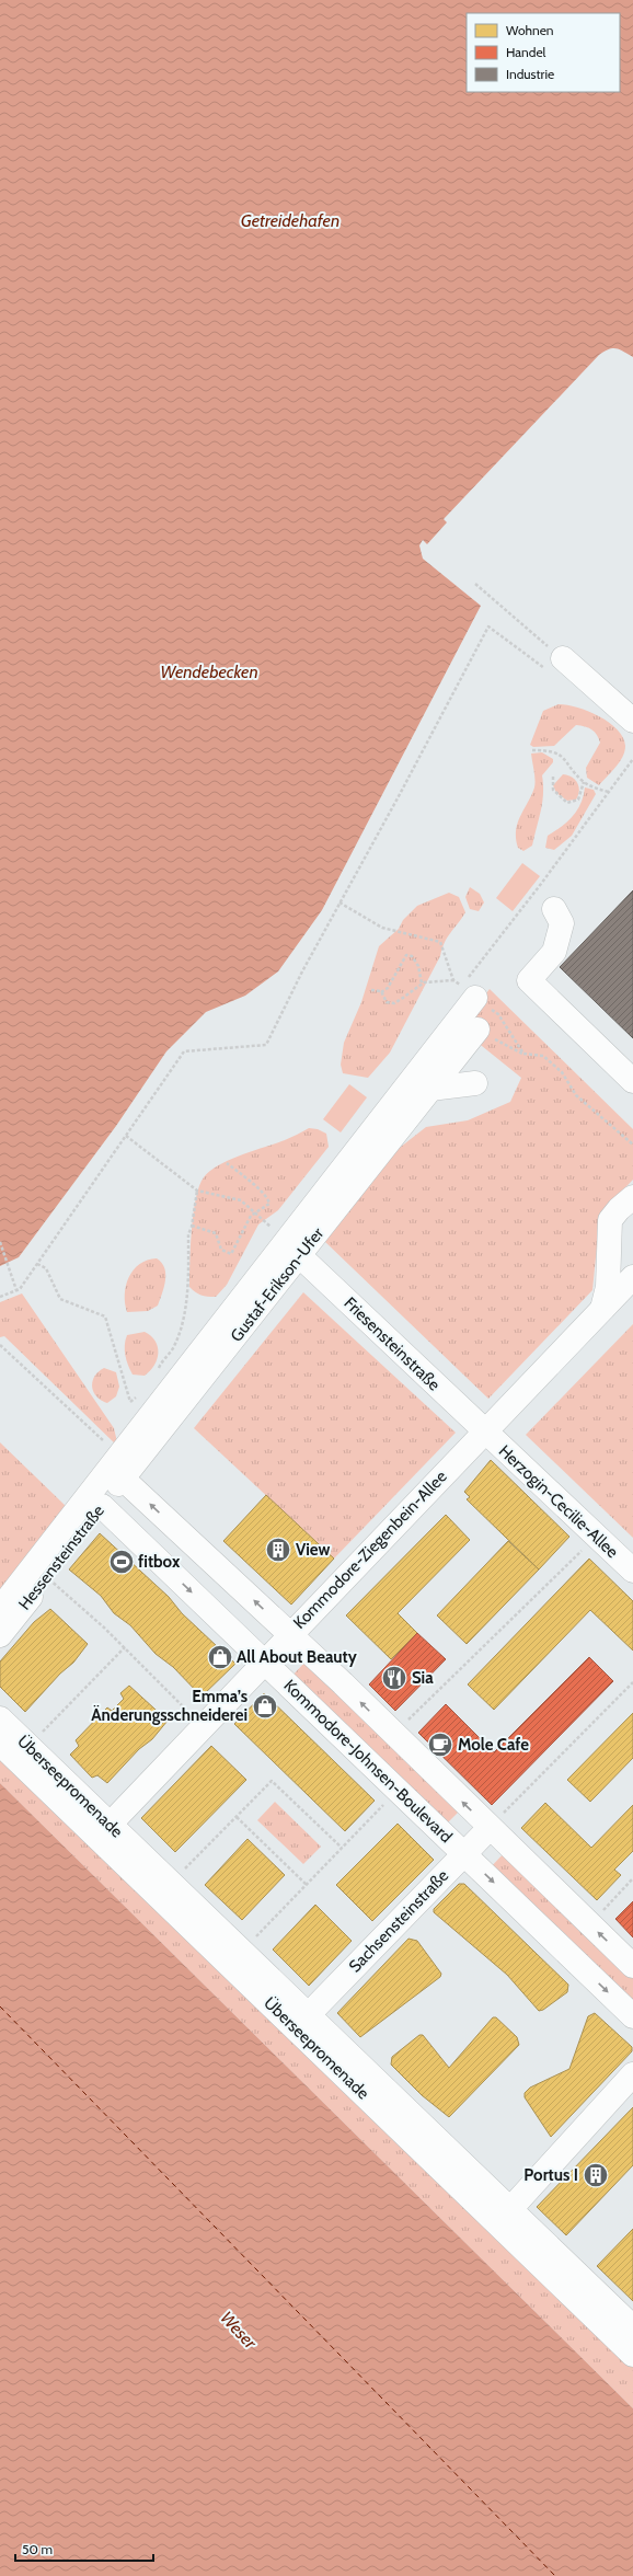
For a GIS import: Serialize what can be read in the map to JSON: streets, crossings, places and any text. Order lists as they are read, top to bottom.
{
  "streets": {
    "street": [
      "Gustaf-Erikson-Ufer",
      "Friesensteinstraße",
      "Herzogin-Cecilie-Allee",
      "Kommodore-Ziegenbein-Allee",
      "Hessensteinstraße",
      "Kommodore-Johnsen-Boulevard",
      "Überseepromenade",
      "Sachsensteinstraße"
    ]
  },
  "crossings": [
    ["Gustaf-Erikson-Ufer", "Friesensteinstraße"],
    ["Gustaf-Erikson-Ufer", "Hessensteinstraße"],
    ["Friesensteinstraße", "Herzogin-Cecilie-Allee"],
    ["Friesensteinstraße", "Kommodore-Ziegenbein-Allee"],
    ["Herzogin-Cecilie-Allee", "Kommodore-Ziegenbein-Allee"],
    ["Kommodore-Ziegenbein-Allee", "Kommodore-Johnsen-Boulevard"],
    ["Kommodore-Ziegenbein-Allee", "Überseepromenade"],
    ["Hessensteinstraße", "Kommodore-Johnsen-Boulevard"],
    ["Kommodore-Johnsen-Boulevard", "Sachsensteinstraße"],
    ["Überseepromenade", "Sachsensteinstraße"]
  ],
  "water": ["Getreidehafen", "Wendebecken", "Weser"],
  "places": {
    "building": ["View", "Portus I"],
    "sports": ["fitbox"],
    "shop": ["All About Beauty", "Emma’s Änderungsschneiderei"],
    "restaurant": ["Sia"],
    "cafe": ["Mole Cafe"]
  },
  "legend": ["Wohnen", "Handel", "Industrie"],
  "scale_bar": "50 m"
}
